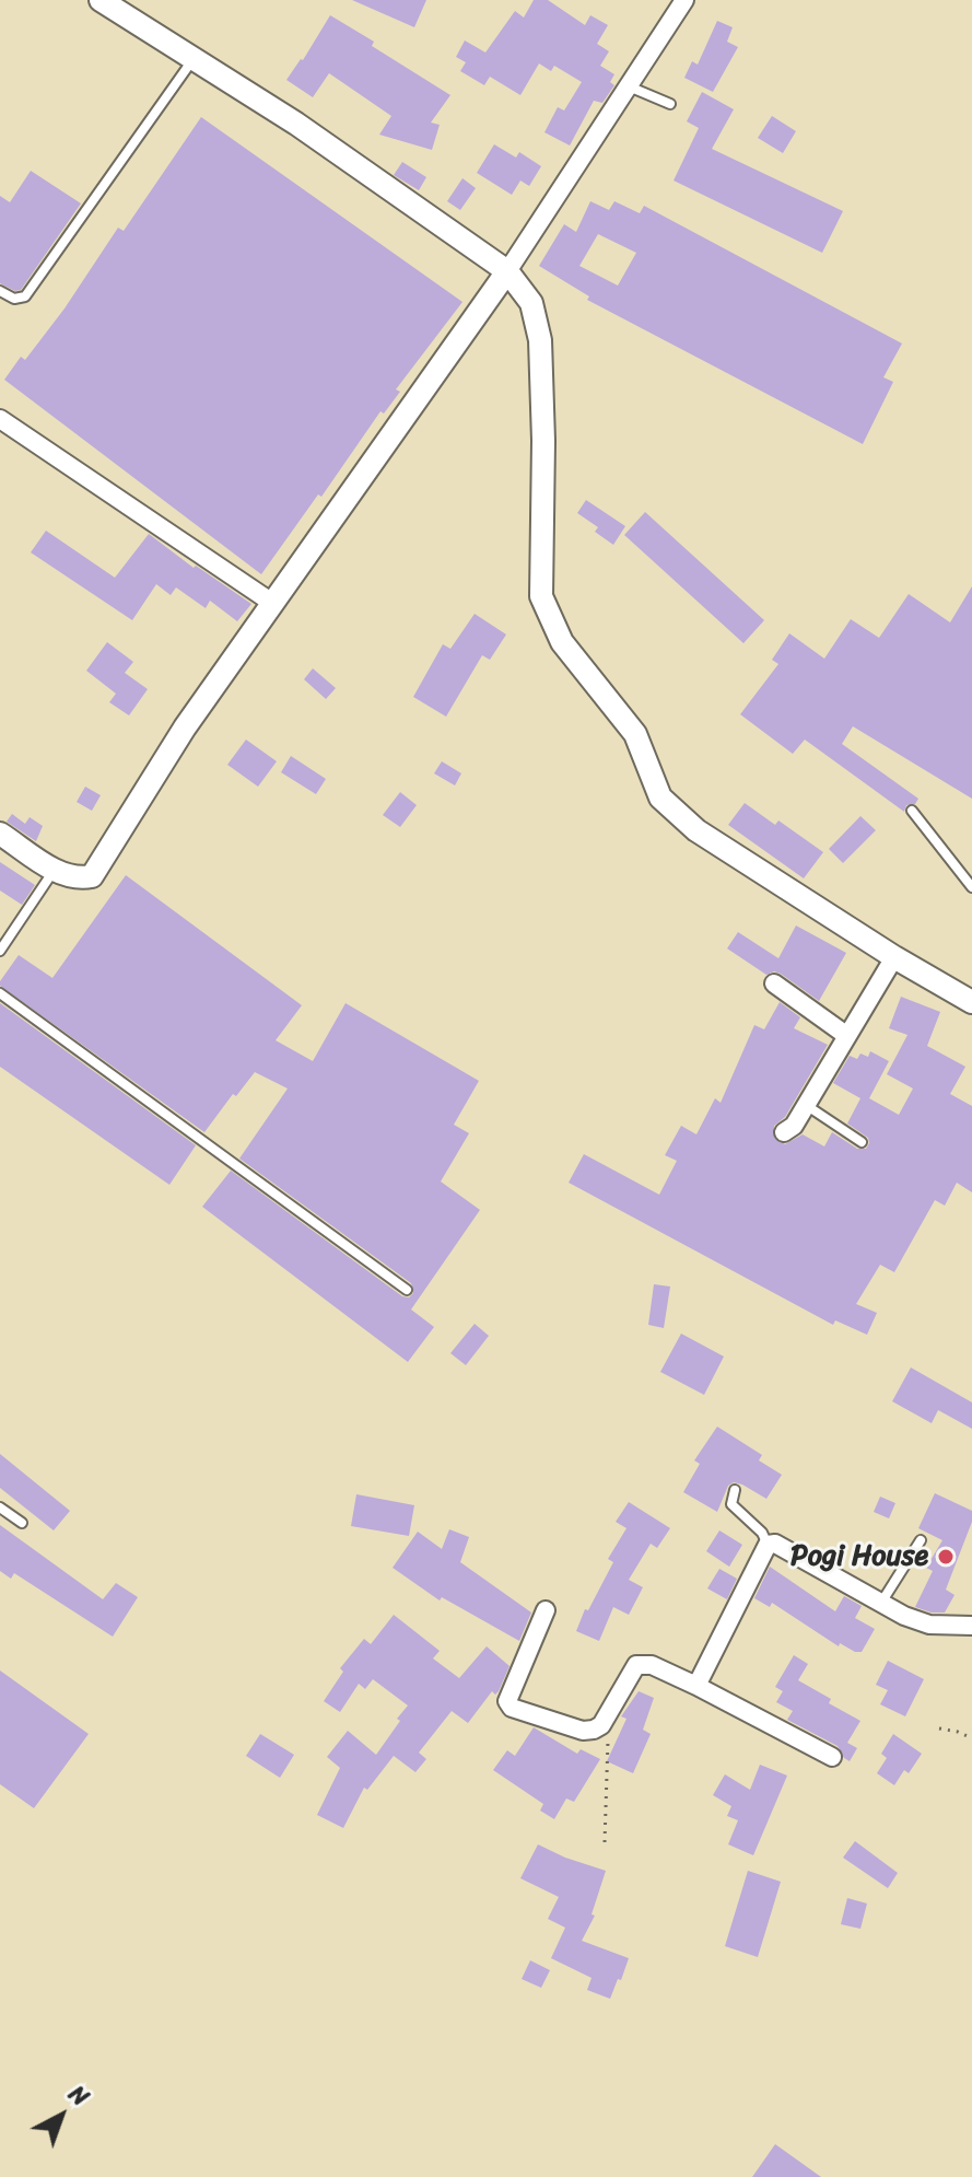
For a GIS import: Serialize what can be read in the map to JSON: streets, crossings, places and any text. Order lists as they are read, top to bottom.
{
  "places": ["Pogi House"],
  "north": "top right"
}
